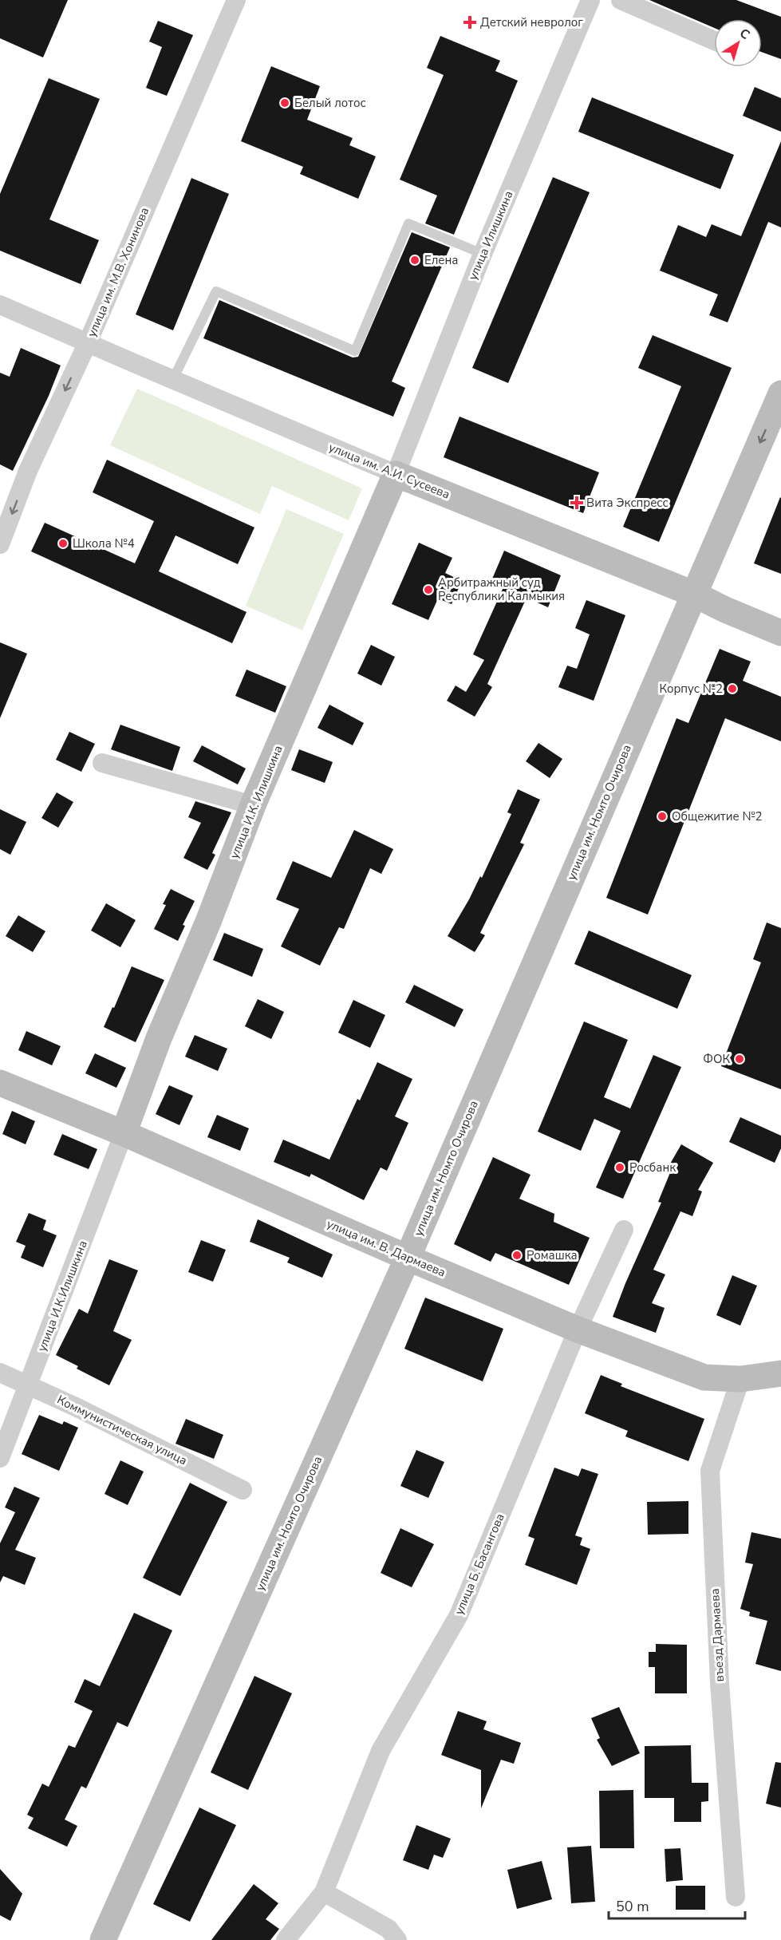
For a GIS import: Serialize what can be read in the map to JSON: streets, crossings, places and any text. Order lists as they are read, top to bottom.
{
  "streets": {
    "street": [
      "улица Илишкина",
      "улица им. М.В. Хонинова",
      "улица им. А.И. Сусеева",
      "улица И.К. Илишкина",
      "улица им. Номто Очирова",
      "улица им. В. Дармаева",
      "улица И.К.Илишкина",
      "Коммунистическая улица",
      "улица Б. Басангова",
      "въезд Дармаева"
    ]
  },
  "crossings": [
    ["улица Илишкина", "улица им. А.И. Сусеева"],
    ["улица Илишкина", "улица И.К. Илишкина"],
    ["улица им. М.В. Хонинова", "улица им. А.И. Сусеева"],
    ["улица им. А.И. Сусеева", "улица И.К. Илишкина"],
    ["улица им. А.И. Сусеева", "улица им. Номто Очирова"],
    ["улица И.К. Илишкина", "улица им. В. Дармаева"],
    ["улица И.К. Илишкина", "улица И.К.Илишкина"],
    ["улица им. Номто Очирова", "улица им. В. Дармаева"],
    ["улица им. В. Дармаева", "улица И.К.Илишкина"],
    ["улица им. В. Дармаева", "улица Б. Басангова"],
    ["улица им. В. Дармаева", "въезд Дармаева"],
    ["улица И.К.Илишкина", "Коммунистическая улица"]
  ],
  "one_way": ["улица им. М.В. Хонинова"],
  "places": {
    "health": ["Детский невролог", "Вита Экспресс"],
    "other": [
      "Белый лотос",
      "Елена",
      "Школа №4",
      "Арбитражный суд Республики Калмыкия",
      "Корпус №2",
      "Общежитие №2",
      "ФОК",
      "Росбанк",
      "Ромашка"
    ]
  },
  "scale_bar": "50 m",
  "north": "top right"
}
